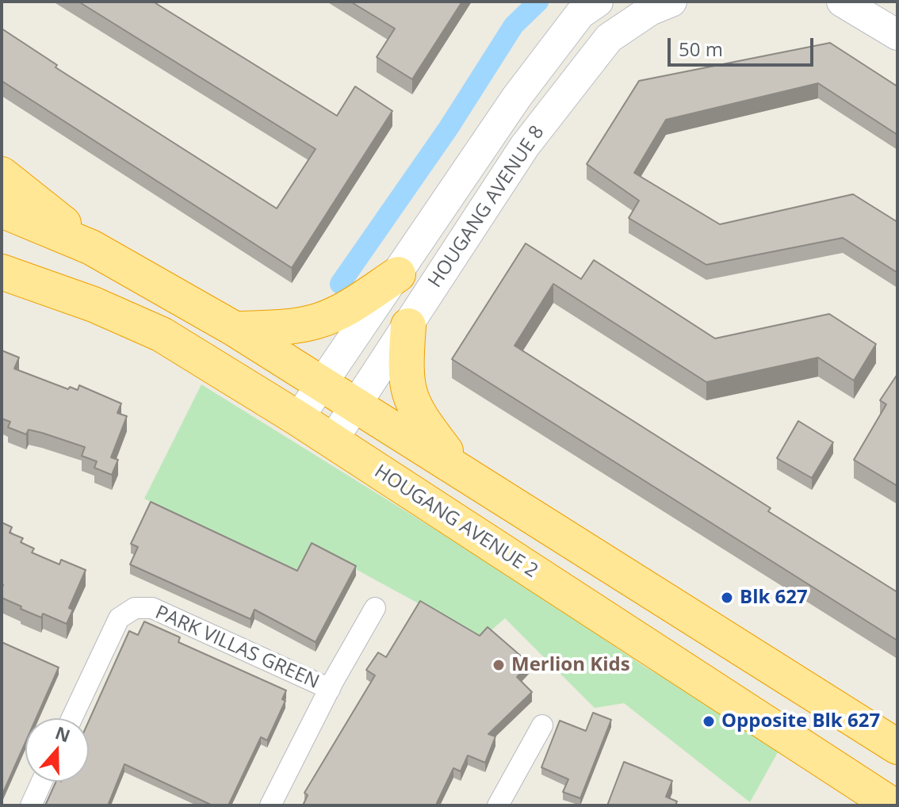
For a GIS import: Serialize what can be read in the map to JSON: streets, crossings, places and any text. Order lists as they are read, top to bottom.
{
  "streets": {
    "highway": ["HOUGANG AVENUE 2"],
    "main road": ["HOUGANG AVENUE 8"],
    "street": ["PARK VILLAS GREEN"]
  },
  "crossings": [
    ["HOUGANG AVENUE 8", "HOUGANG AVENUE 2"]
  ],
  "places": ["Blk 627", "Merlion Kids", "Opposite Blk 627"],
  "scale_bar": "50 m",
  "north": "top"
}
